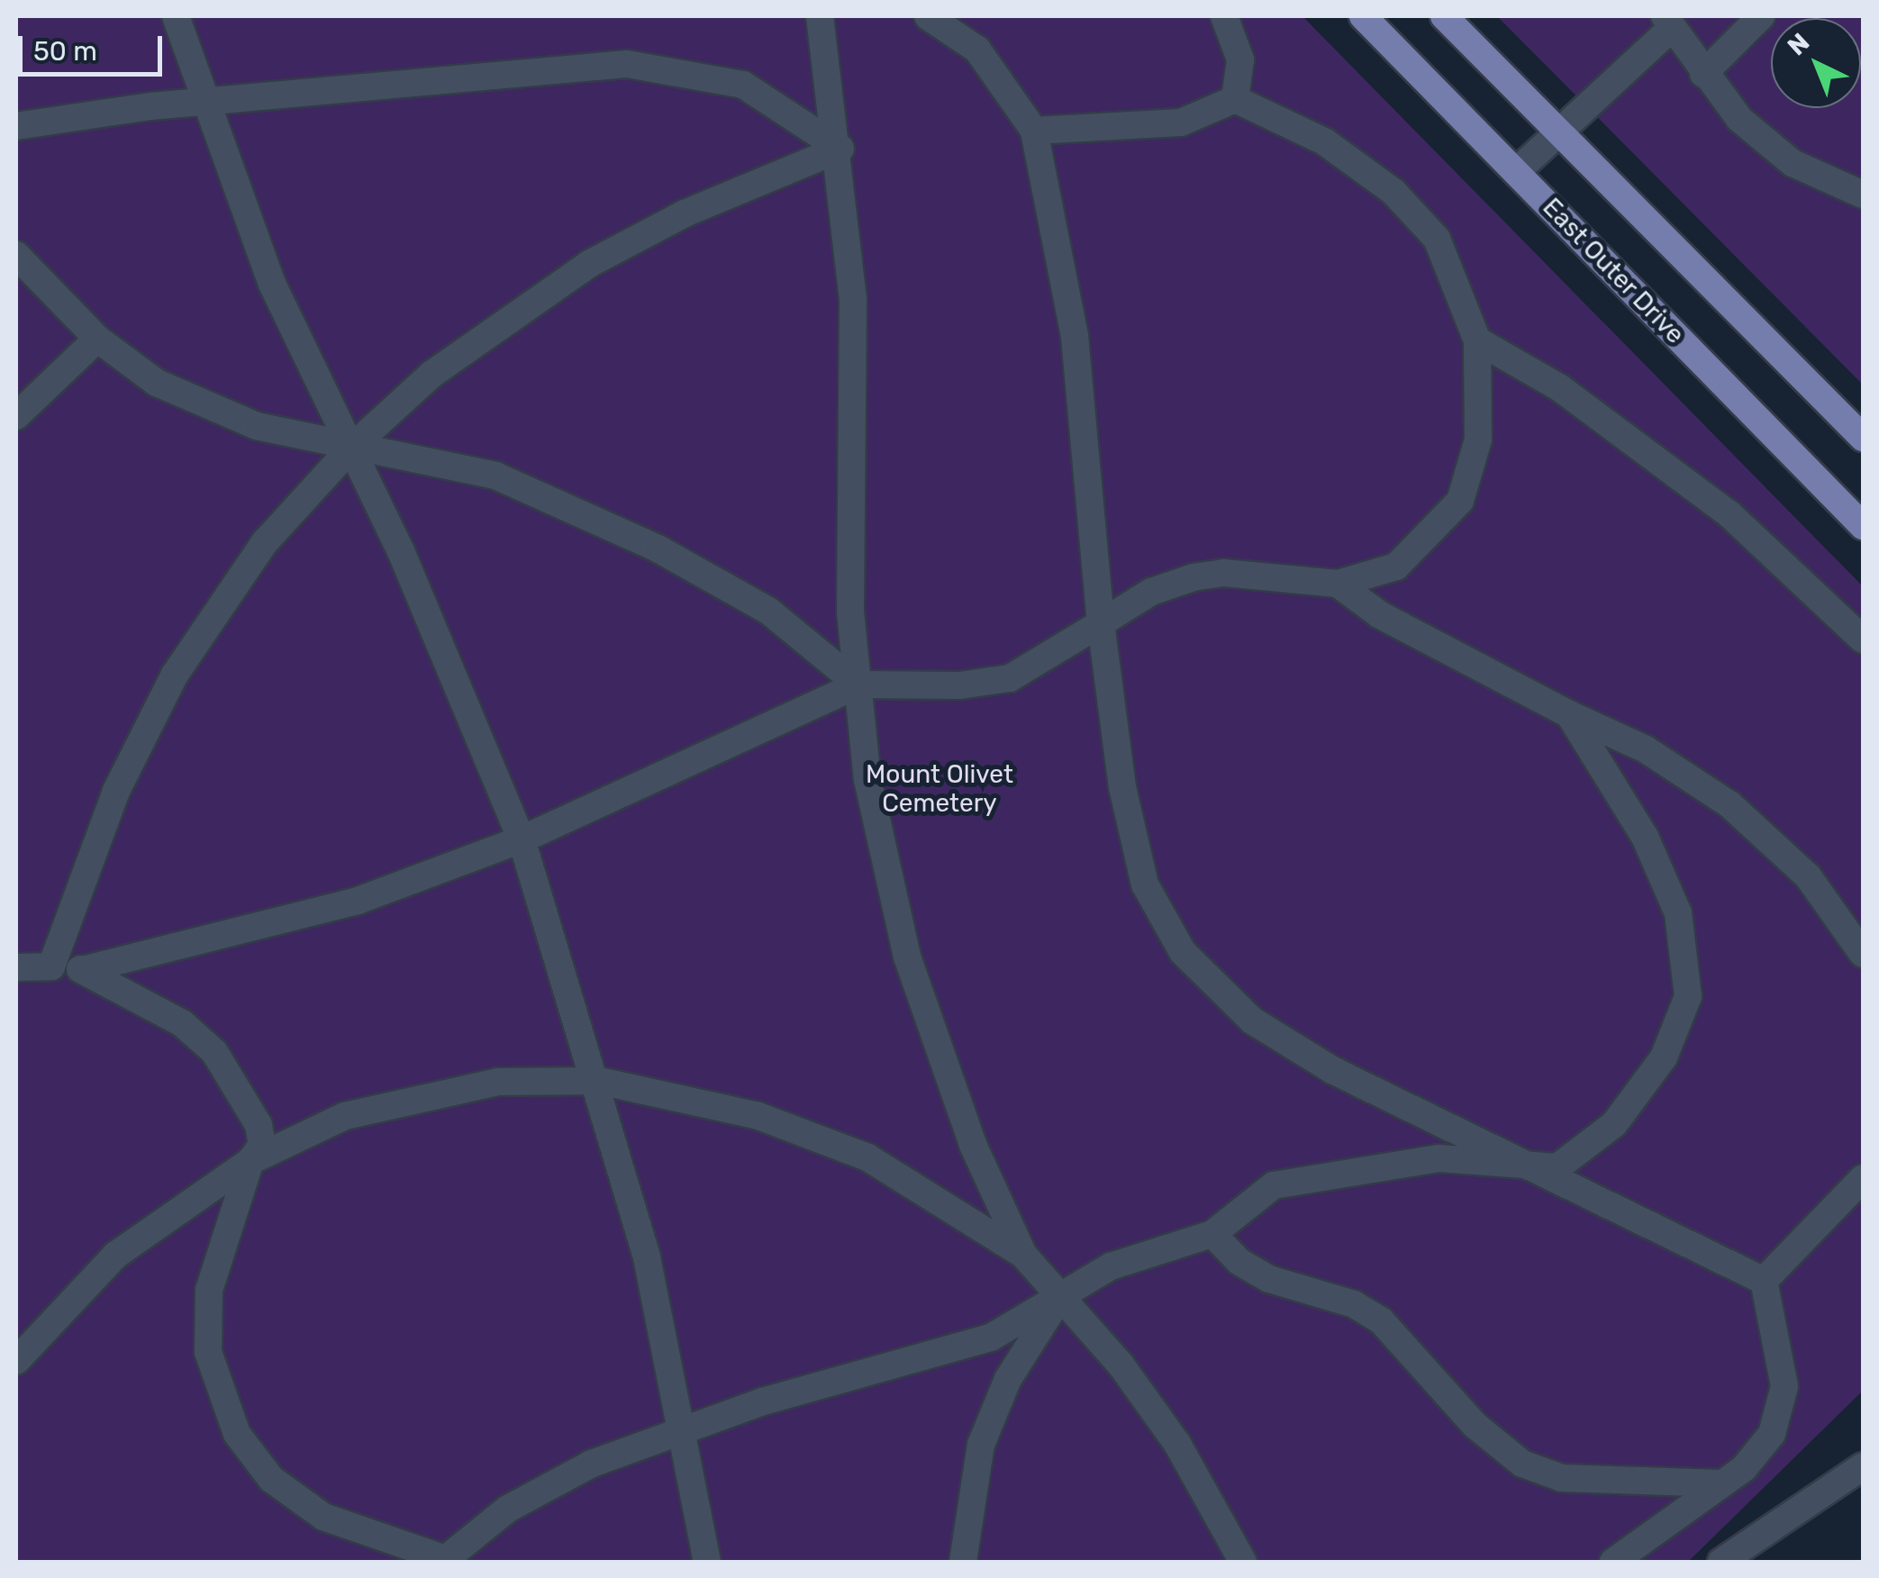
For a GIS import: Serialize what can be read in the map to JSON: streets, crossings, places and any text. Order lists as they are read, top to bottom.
{
  "streets": {
    "main road": ["East Outer Drive"]
  },
  "parks": ["Mount Olivet Cemetery"],
  "scale_bar": "50 m",
  "north": "top left"
}
